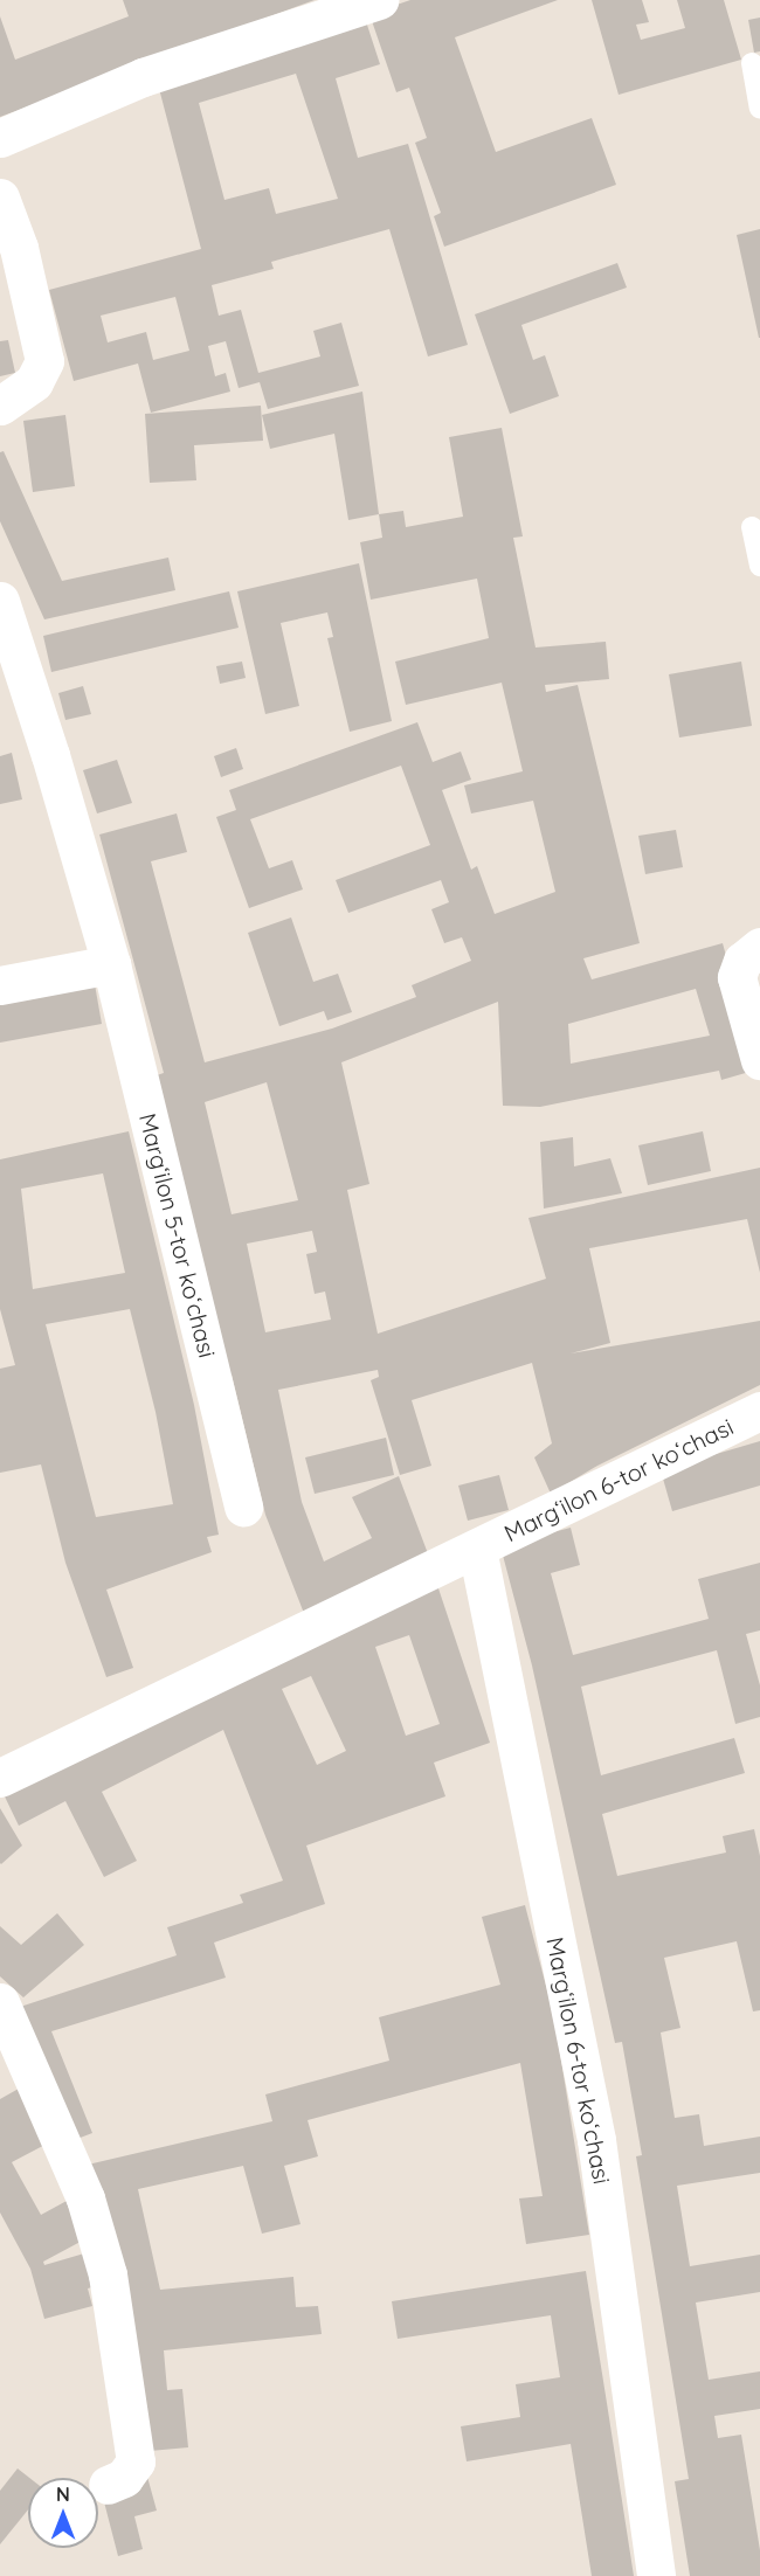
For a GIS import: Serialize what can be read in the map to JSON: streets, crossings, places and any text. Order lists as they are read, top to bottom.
{
  "streets": {
    "street": ["Margʻilon 5-tor koʻchasi", "Margʻilon 6-tor koʻchasi"]
  },
  "north": "top"
}
